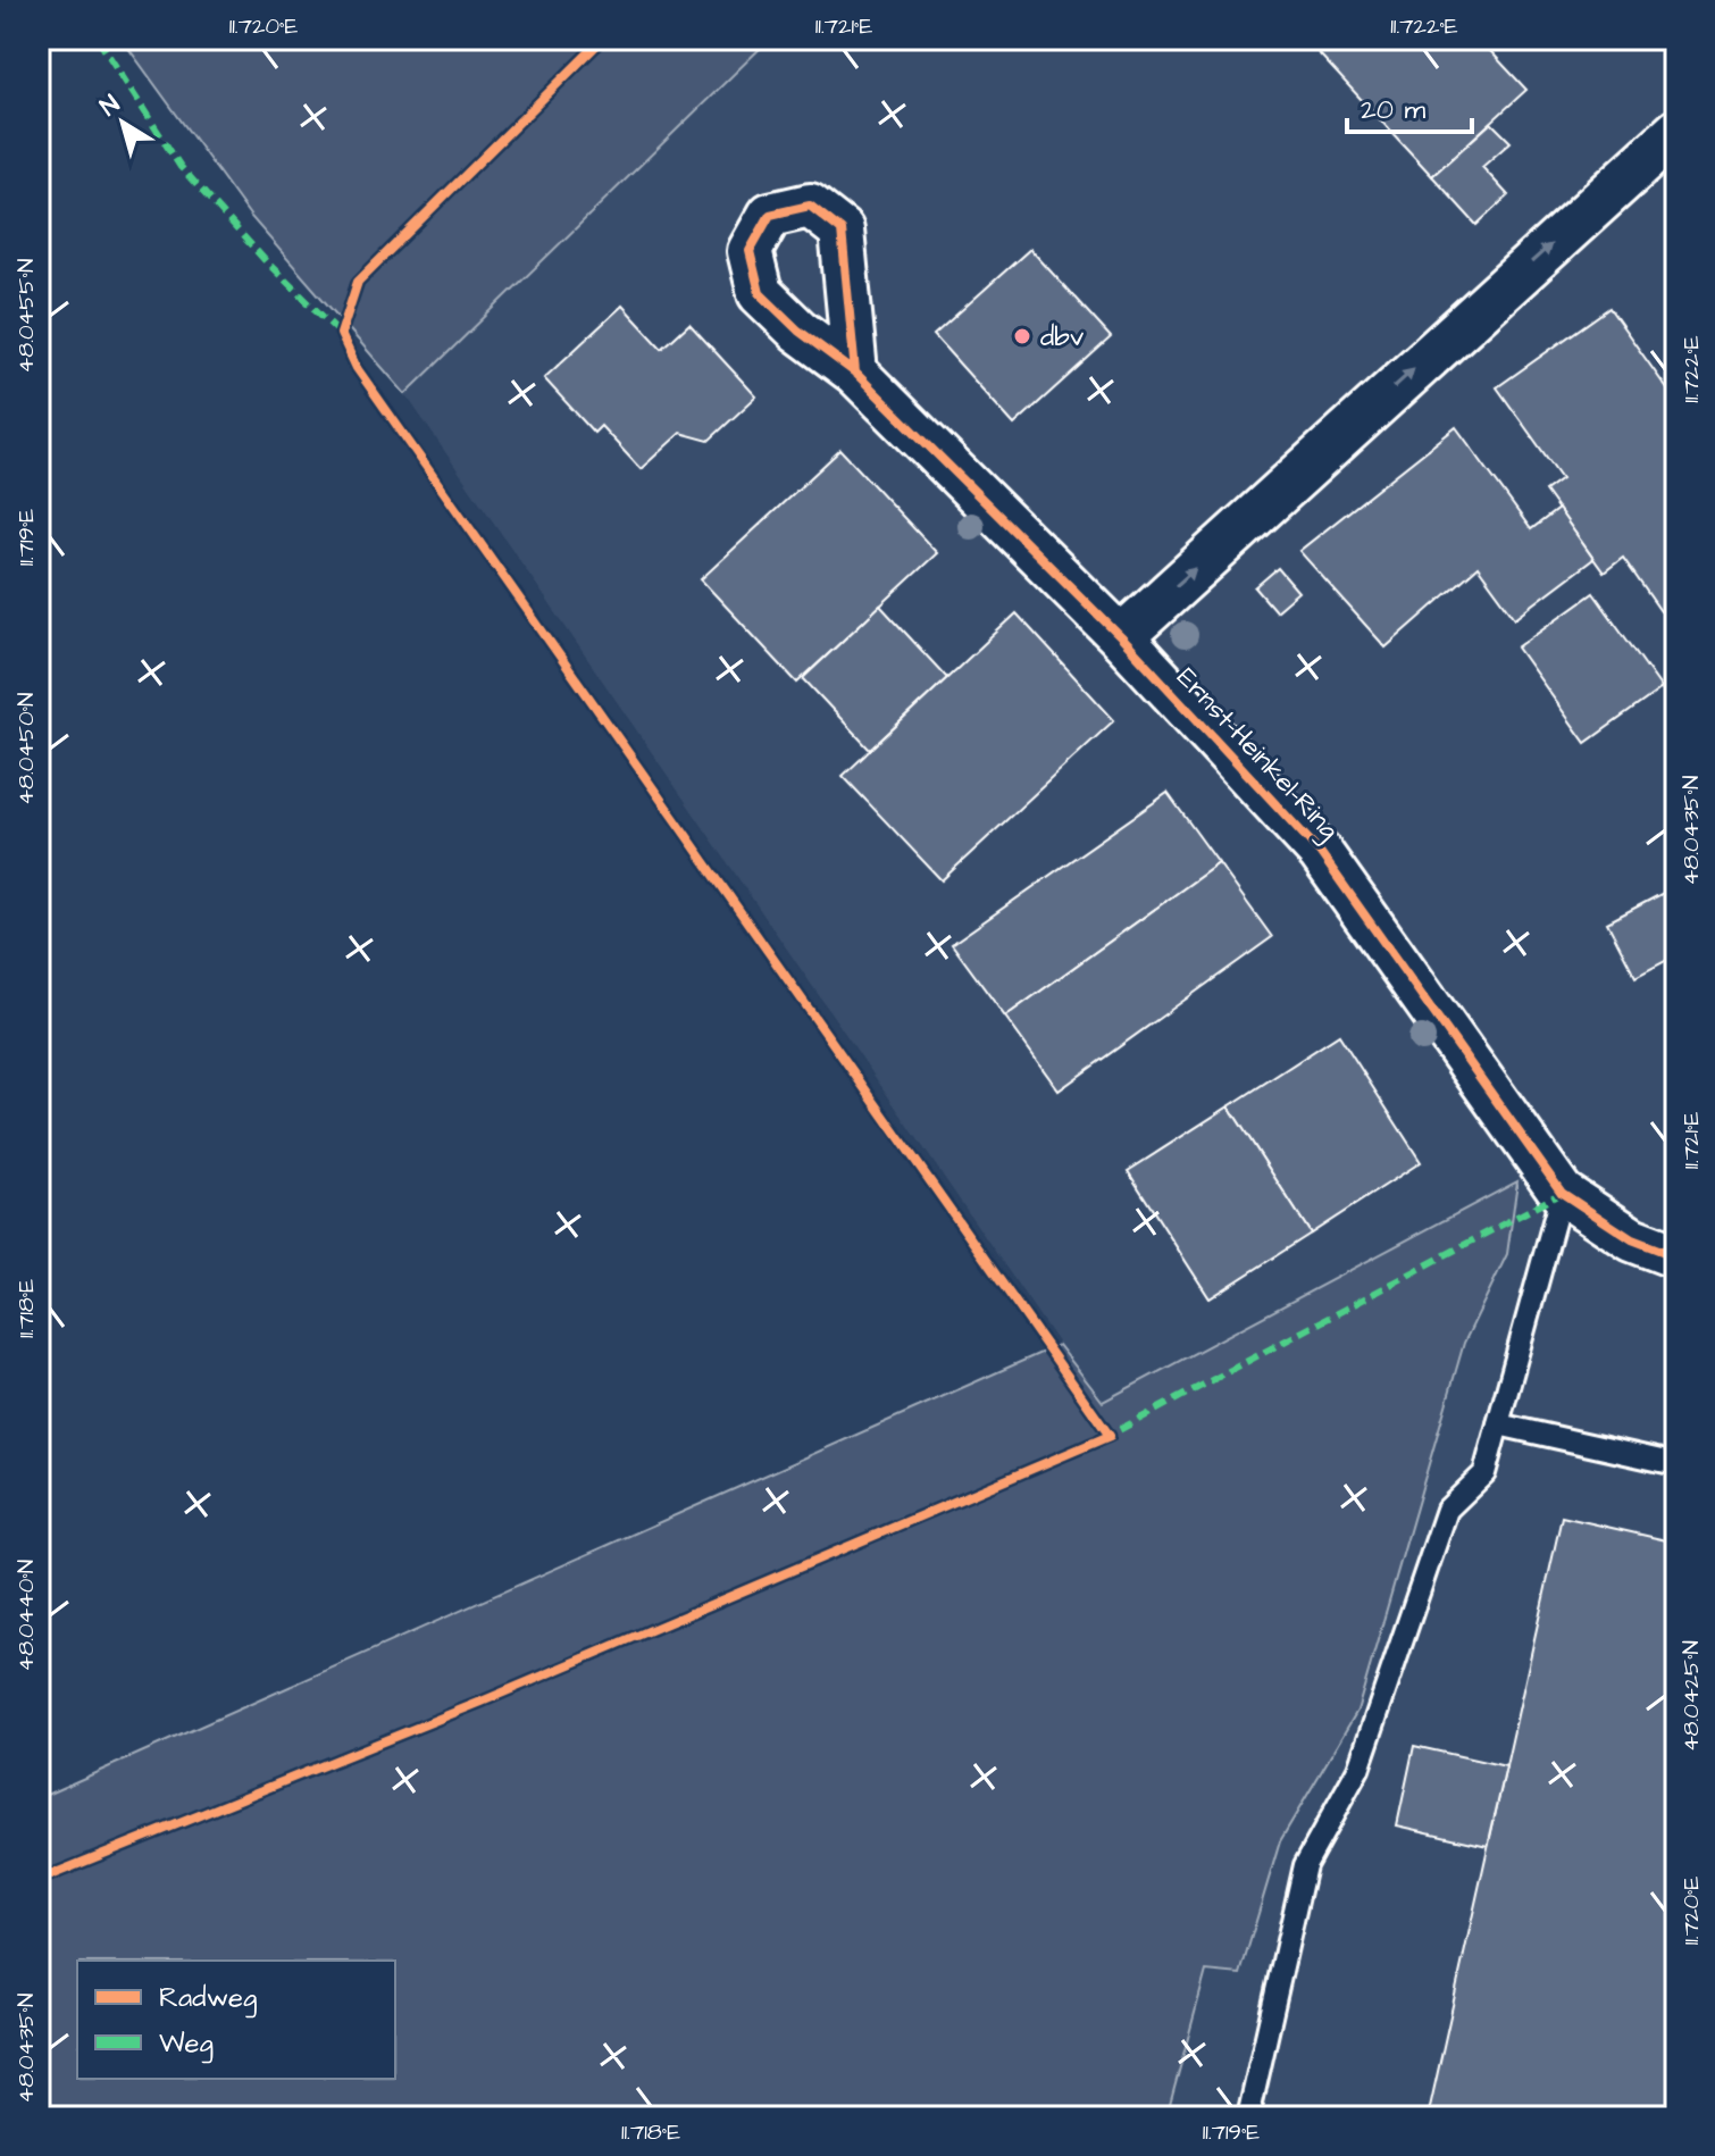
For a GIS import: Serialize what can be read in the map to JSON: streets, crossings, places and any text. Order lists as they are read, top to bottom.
{
  "streets": {
    "street": ["Ernst-Heinkel-Ring"]
  },
  "places": ["dbv"],
  "legend": ["Radweg", "Weg"],
  "scale_bar": "20 m",
  "north": "top left",
  "coordinates": [
    "11.720°E",
    "11.721°E",
    "11.722°E",
    "48.0455°N",
    "11.719°E",
    "48.0450°N",
    "48.0435°N",
    "11.718°E",
    "48.0440°N",
    "48.0425°N"
  ]
}
